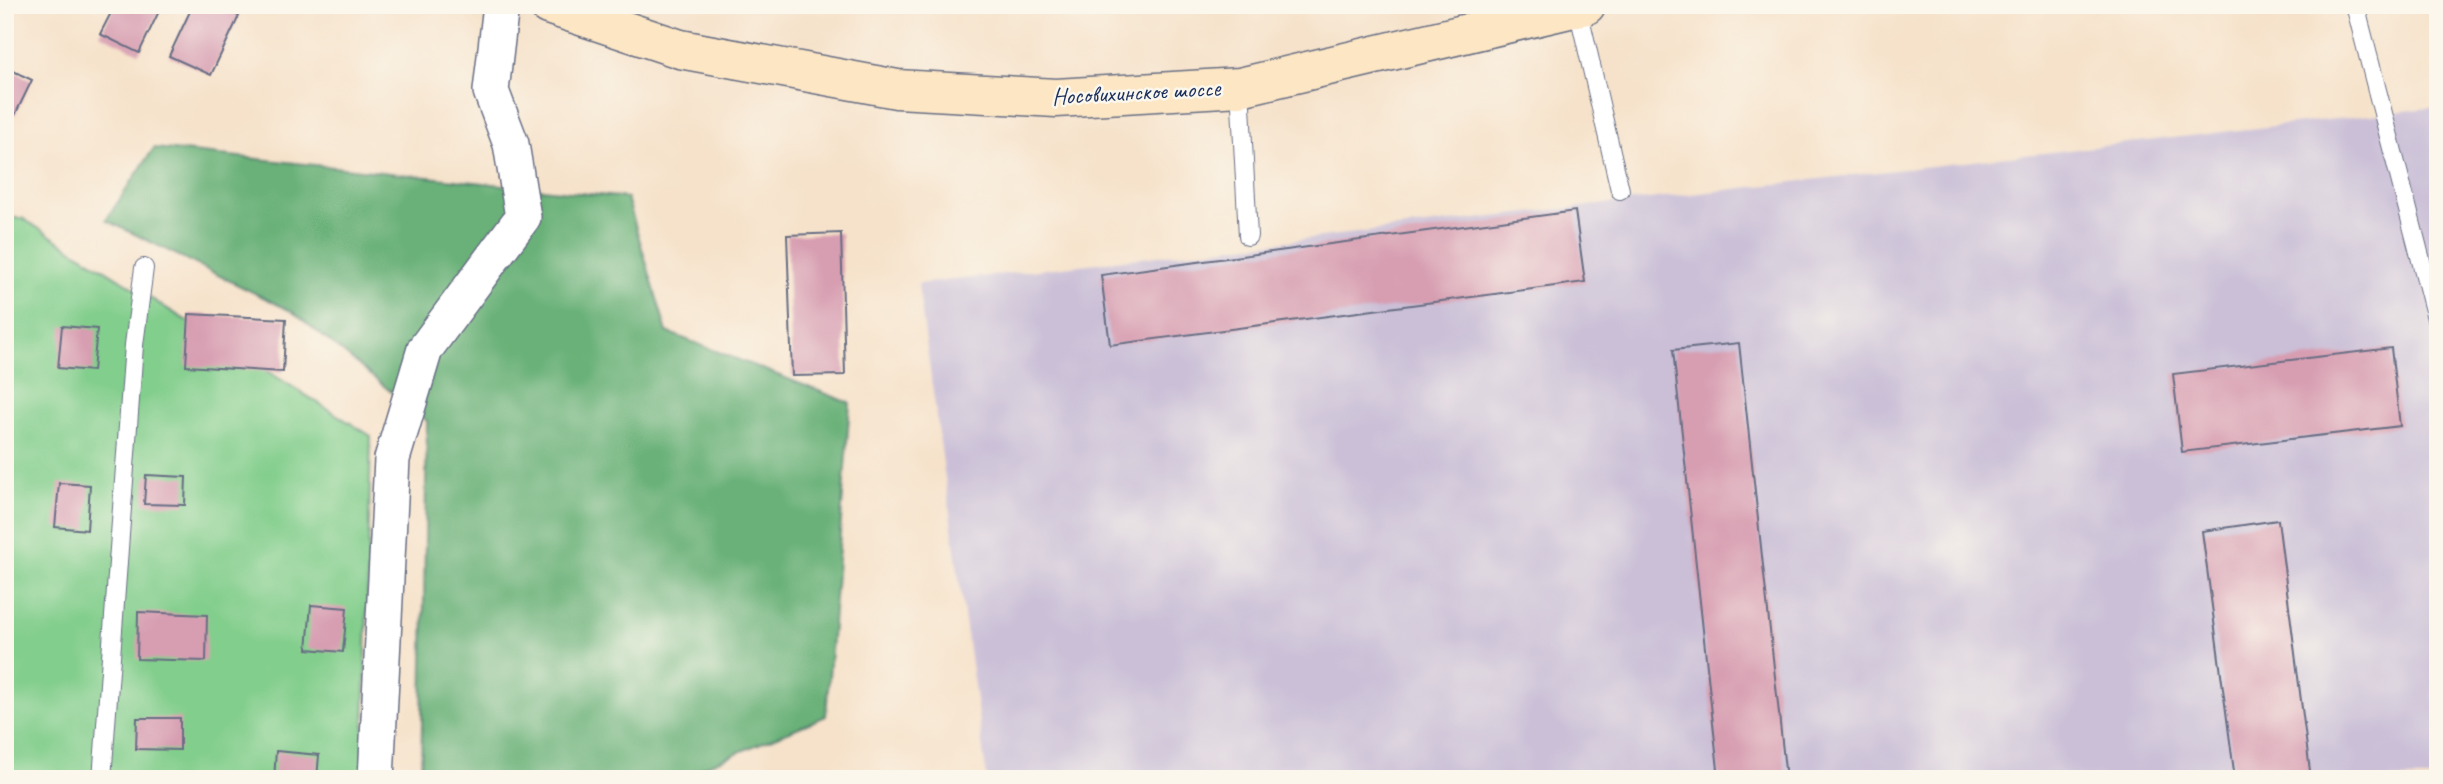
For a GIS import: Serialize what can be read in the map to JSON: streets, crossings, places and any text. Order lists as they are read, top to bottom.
{
  "streets": {
    "main road": ["Носовихинское шоссе"]
  }
}
